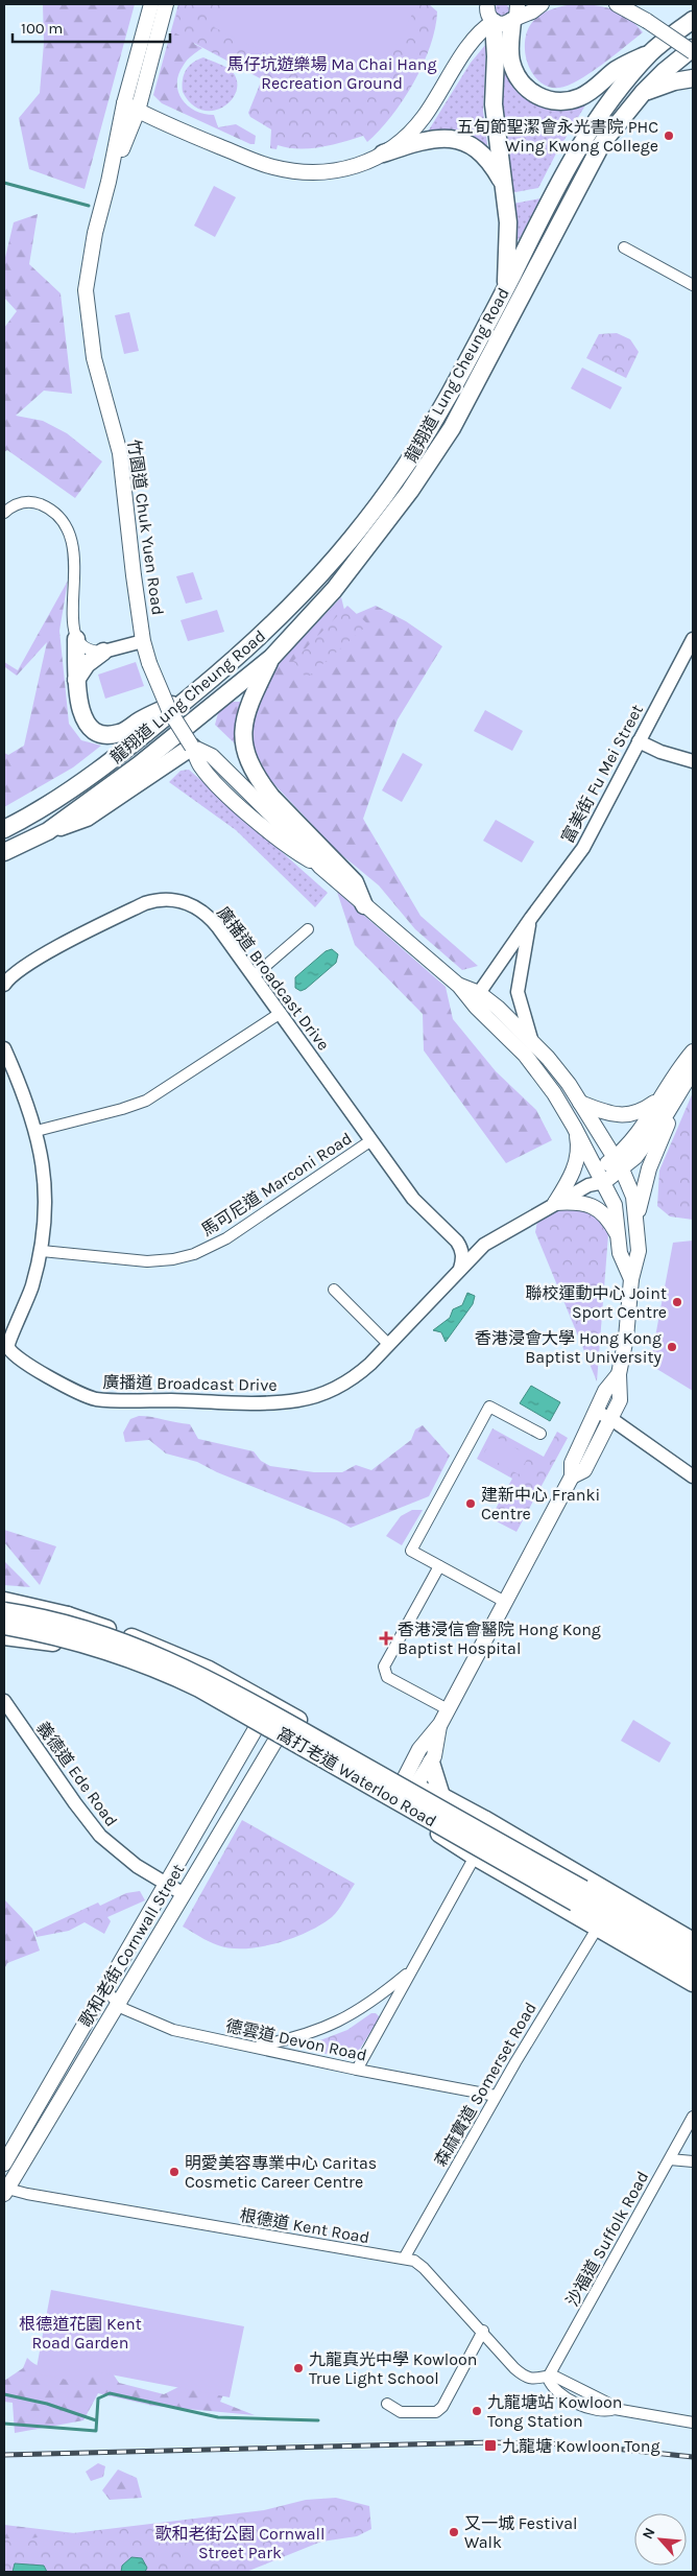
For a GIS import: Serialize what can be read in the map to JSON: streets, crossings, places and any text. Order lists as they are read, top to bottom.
{
  "streets": {
    "main road": [
      "龍翔道 Lung Cheung Road",
      "竹園道 Chuk Yuen Road",
      "窩打老道 Waterloo Road",
      "歌和老街 Cornwall Street"
    ],
    "street": [
      "富美街 Fu Mei Street",
      "廣播道 Broadcast Drive",
      "馬可尼道 Marconi Road",
      "義德道 Ede Road",
      "德雲道 Devon Road",
      "森麻實道 Somerset Road",
      "根德道 Kent Road",
      "沙福道 Suffolk Road"
    ]
  },
  "crossings": [
    ["竹園道 Chuk Yuen Road", "富美街 Fu Mei Street"],
    ["竹園道 Chuk Yuen Road", "廣播道 Broadcast Drive"],
    ["廣播道 Broadcast Drive", "馬可尼道 Marconi Road"],
    ["義德道 Ede Road", "歌和老街 Cornwall Street"],
    ["窩打老道 Waterloo Road", "歌和老街 Cornwall Street"],
    ["窩打老道 Waterloo Road", "森麻實道 Somerset Road"],
    ["歌和老街 Cornwall Street", "德雲道 Devon Road"],
    ["歌和老街 Cornwall Street", "根德道 Kent Road"],
    ["德雲道 Devon Road", "森麻實道 Somerset Road"],
    ["森麻實道 Somerset Road", "根德道 Kent Road"],
    ["根德道 Kent Road", "沙福道 Suffolk Road"]
  ],
  "parks": ["馬仔坑遊樂場 Ma Chai Hang Recreation Ground", "根德道花園 Kent Road Garden", "歌和老街公園 Cornwall Street Park"],
  "places": {
    "other": [
      "五旬節聖潔會永光書院 PHC Wing Kwong College",
      "聯校運動中心 Joint Sport Centre",
      "香港浸會大學 Hong Kong Baptist University",
      "建新中心 Franki Centre",
      "明愛美容專業中心 Caritas Cosmetic Career Centre",
      "九龍真光中學 Kowloon True Light School",
      "九龍塘站 Kowloon Tong Station",
      "又一城 Festival Walk"
    ],
    "health": ["香港浸信會醫院 Hong Kong Baptist Hospital"],
    "transit": ["九龍塘 Kowloon Tong"]
  },
  "scale_bar": "100 m",
  "north": "top left"
}
